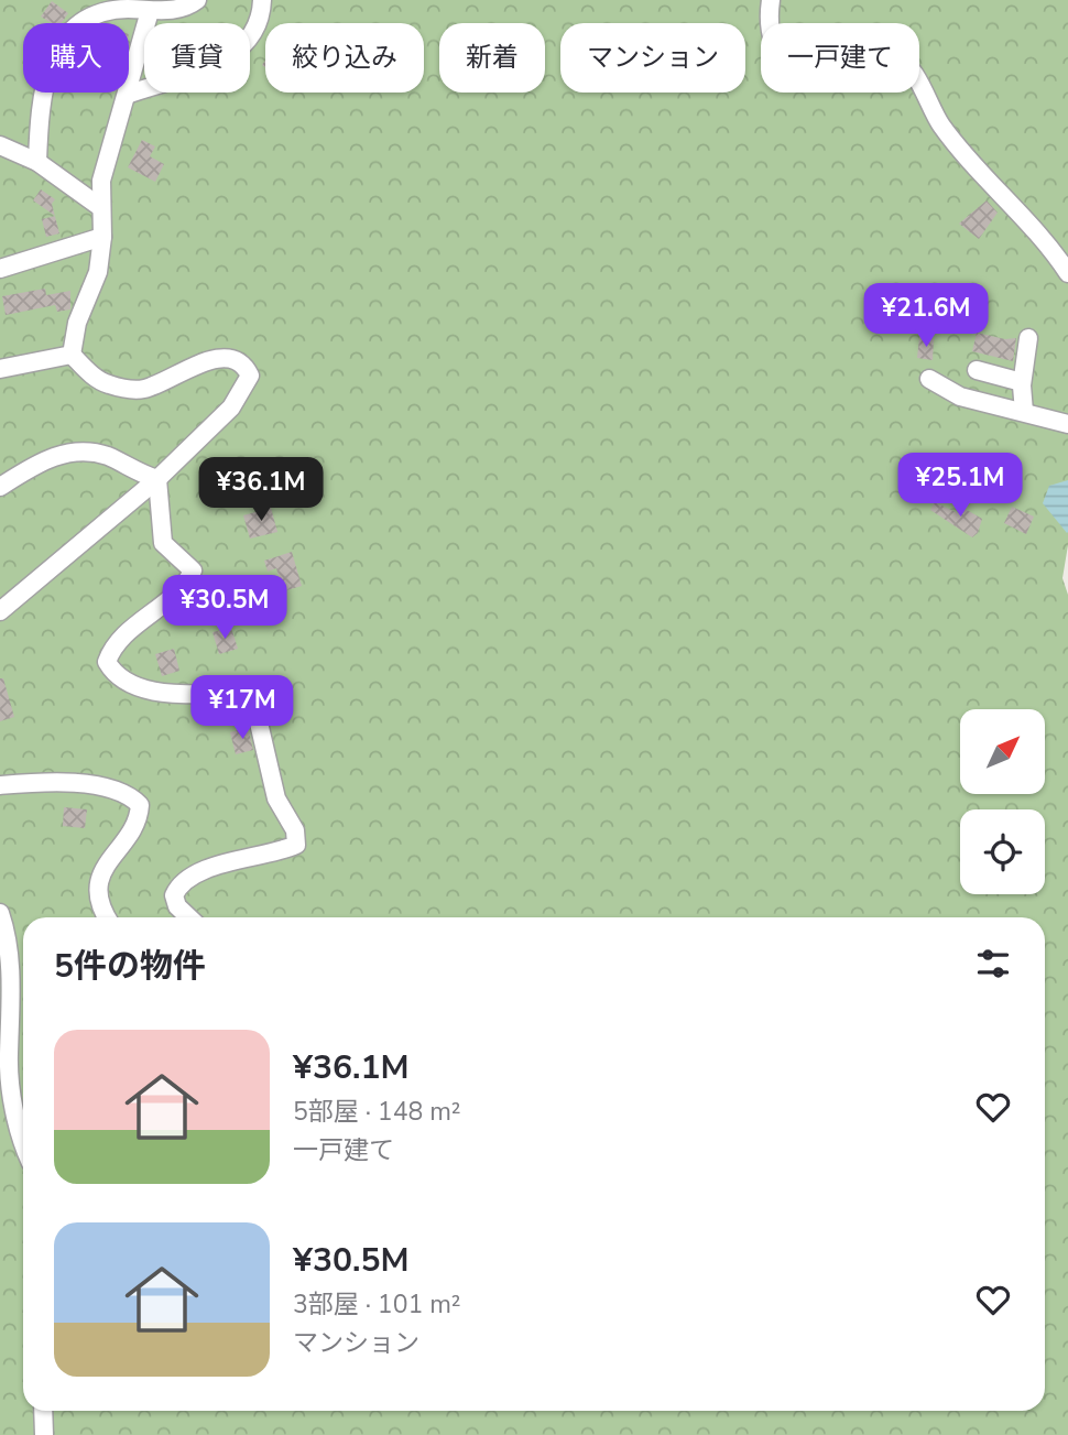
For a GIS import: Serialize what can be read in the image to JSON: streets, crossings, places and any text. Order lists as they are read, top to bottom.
{
  "north": "top right",
  "page": {
    "chip": [
      "購入",
      "賃貸",
      "絞り込み",
      "新着",
      "マンション",
      "一戸建て"
    ],
    "price": [
      "¥21.6M",
      "¥25.1M",
      "¥36.1M",
      "¥30.5M",
      "¥17M"
    ],
    "heading": "5件の物件",
    "list": [
      {
        "name": "¥36.1M",
        "note": "5部屋 · 148 m² · 一戸建て"
      },
      {
        "name": "¥30.5M",
        "note": "3部屋 · 101 m² · マンション"
      }
    ]
  }
}
